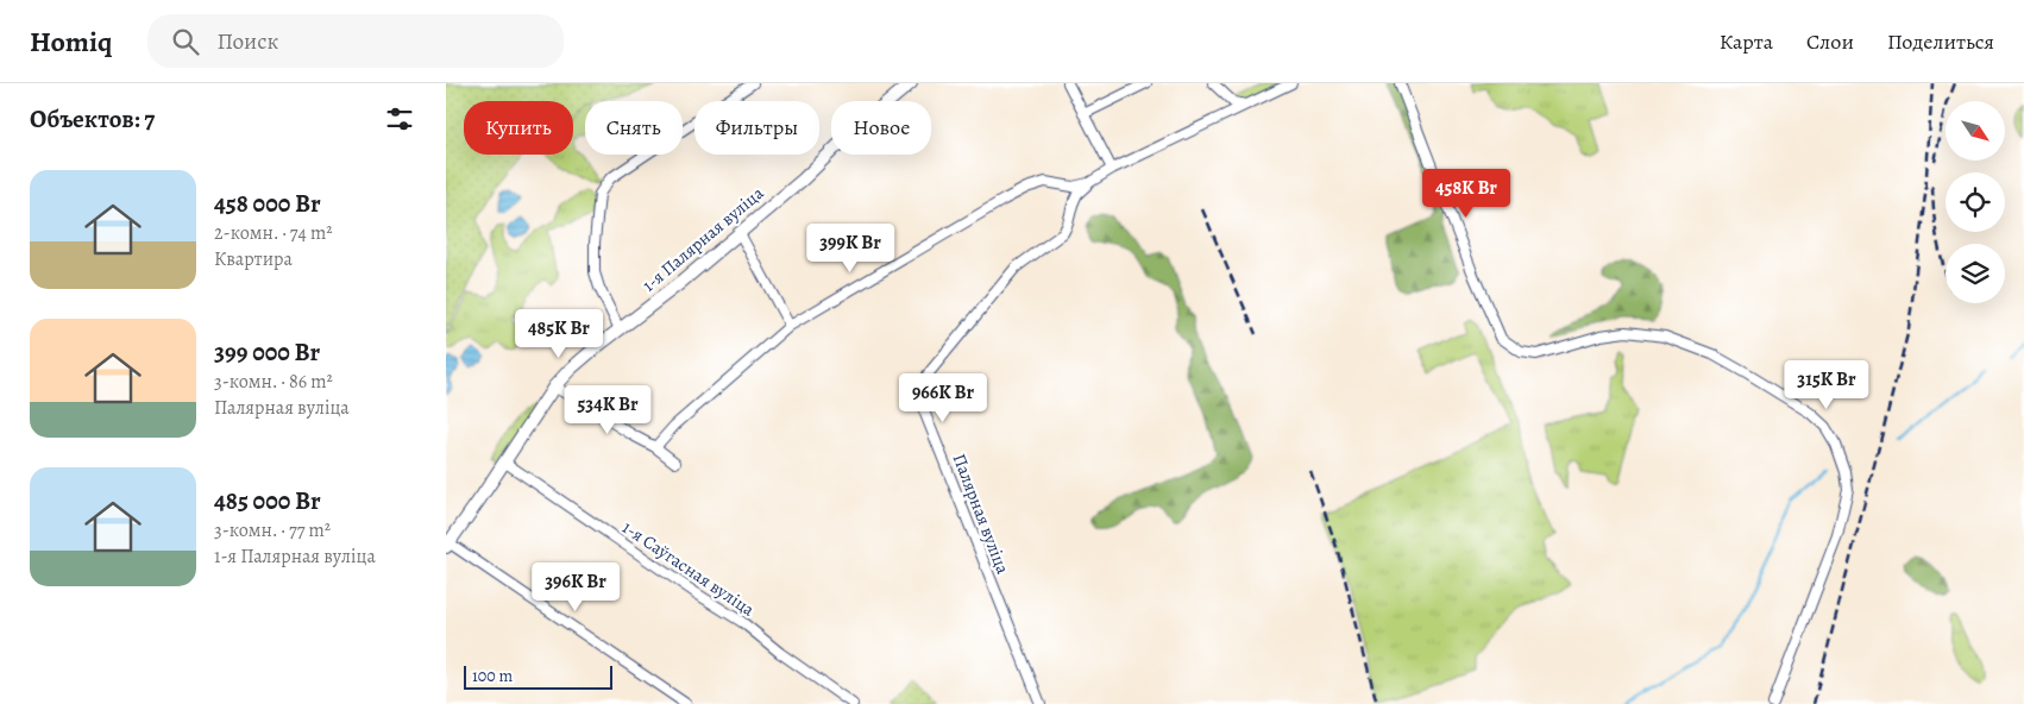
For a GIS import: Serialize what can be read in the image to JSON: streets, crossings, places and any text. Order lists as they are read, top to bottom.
{
  "streets": {
    "street": ["1-я Палярная вуліца", "Палярная вуліца", "1-я Саўгасная вуліца"]
  },
  "crossings": [
    ["1-я Палярная вуліца", "1-я Саўгасная вуліца"]
  ],
  "scale_bar": "100 m",
  "north": "bottom right",
  "page": {
    "header": "Homiq",
    "search": "Поиск",
    "nav": ["Карта", "Слои", "Поделиться"],
    "heading": "Объектов: 7",
    "chip": [
      "Купить",
      "Снять",
      "Фильтры",
      "Новое"
    ],
    "list": [
      {
        "name": "458 000 Br",
        "note": "2-комн. · 74 m² · Квартира"
      },
      {
        "name": "399 000 Br",
        "note": "3-комн. · 86 m² · Палярная вуліца"
      },
      {
        "name": "485 000 Br",
        "note": "3-комн. · 77 m² · 1-я Палярная вуліца"
      }
    ],
    "price": [
      "458K Br",
      "399K Br",
      "485K Br",
      "315K Br",
      "966K Br",
      "534K Br",
      "396K Br"
    ],
    "scale": "100 m"
  }
}
